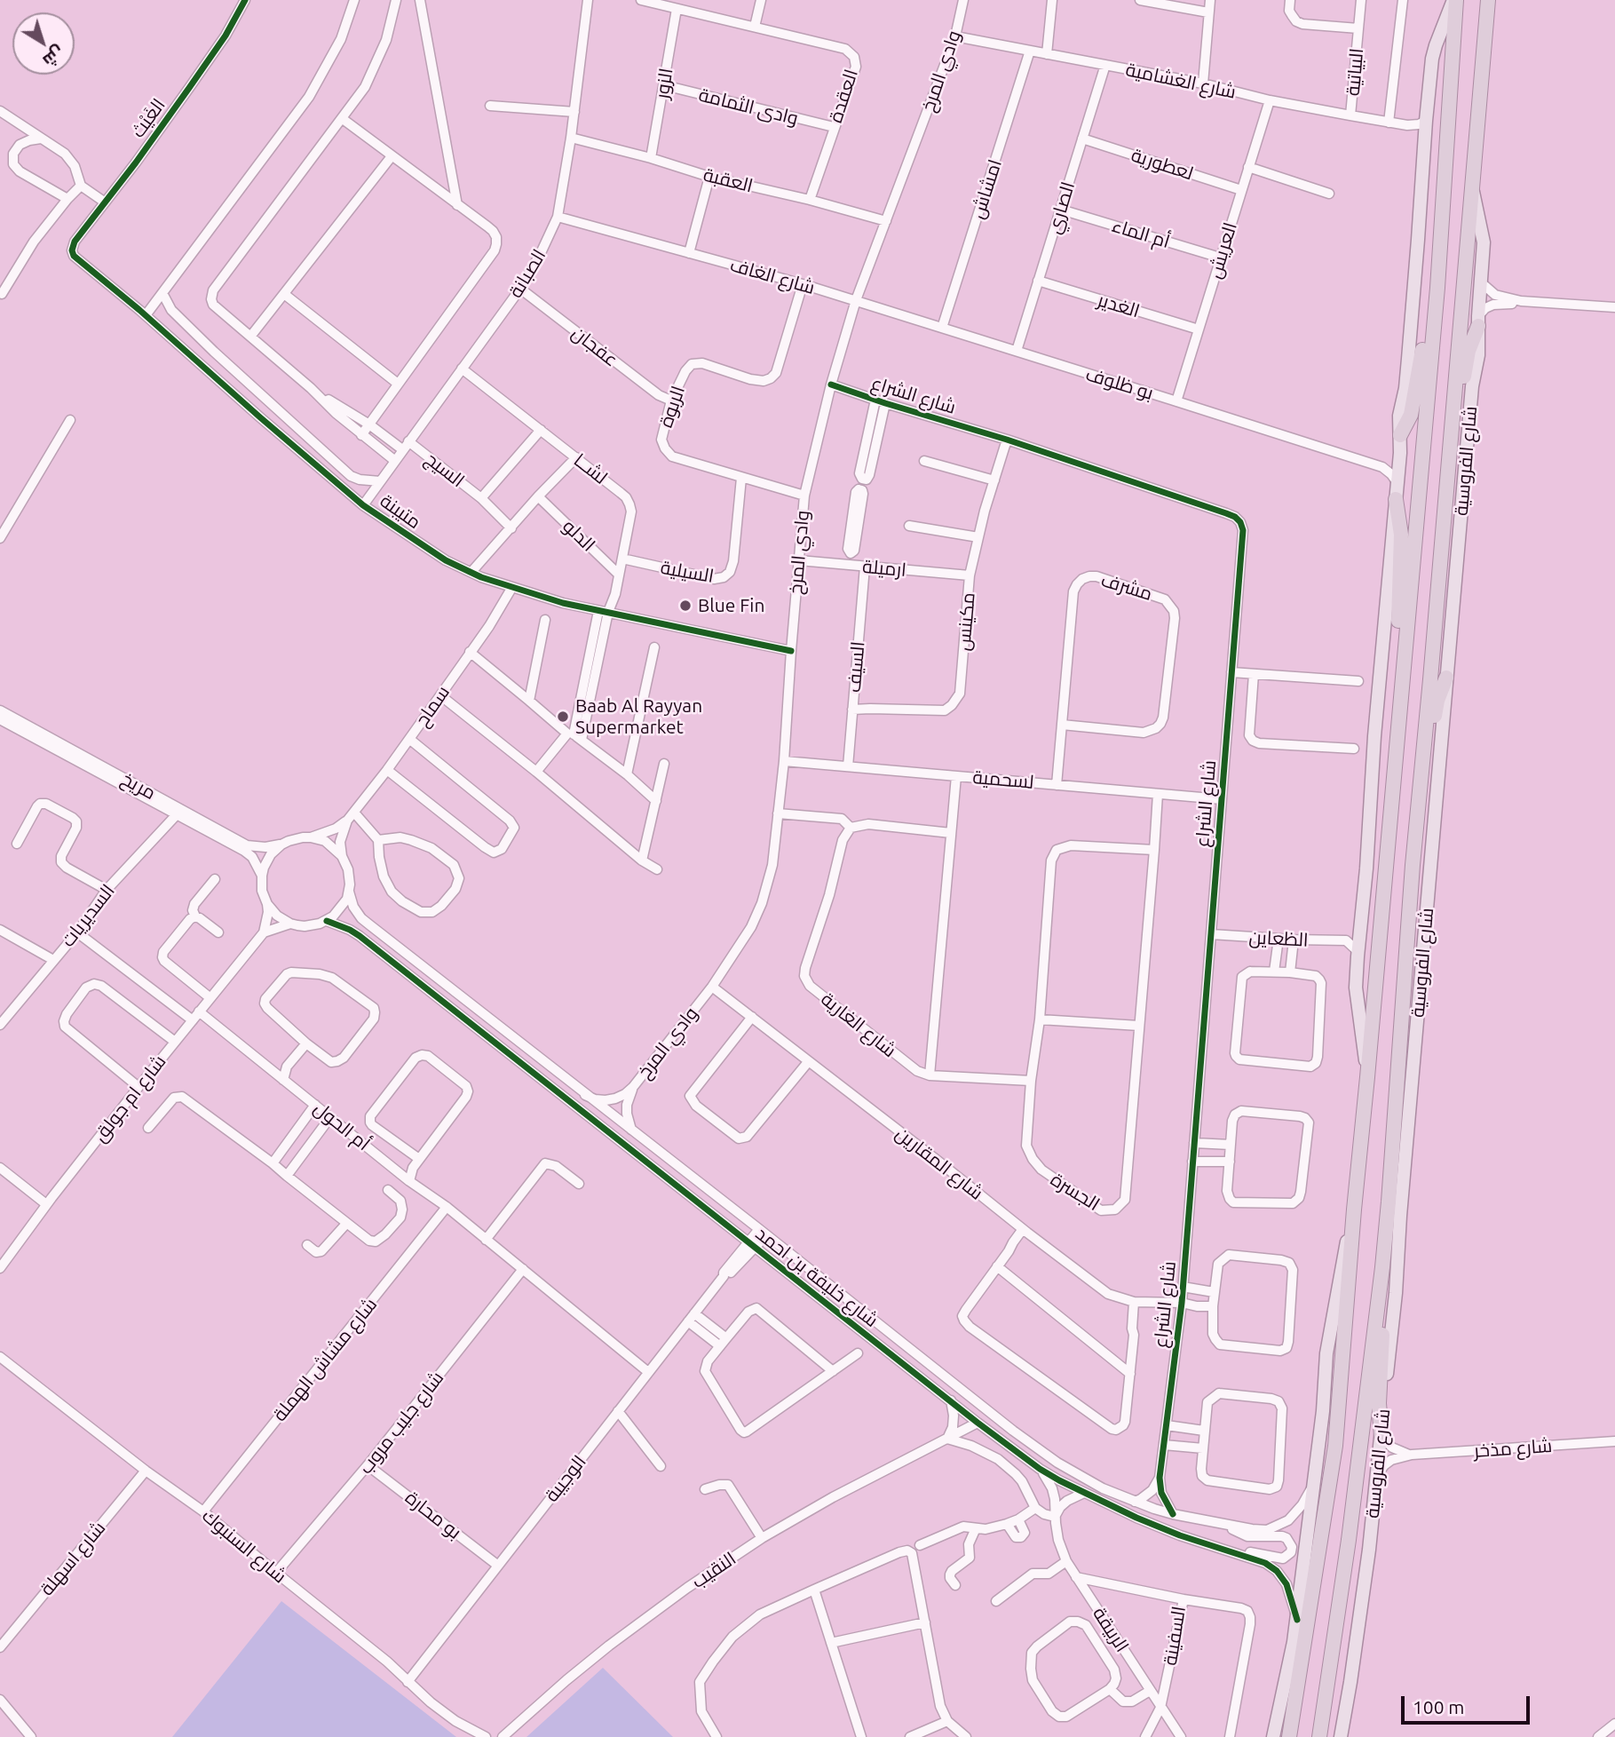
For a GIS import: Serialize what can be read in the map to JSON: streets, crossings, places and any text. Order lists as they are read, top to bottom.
{
  "streets": {
    "highway": ["شارع الفروسية"],
    "street": [
      "وادي المرخ",
      "البياتية",
      "شارع الغشامية",
      "الزور",
      "العقدة",
      "وادى الثمامة",
      "الغَيْث",
      "لعطورية",
      "العقبة",
      "امشاش",
      "الصاري",
      "أم الماء",
      "العريش",
      "الصبانة",
      "شارع الغاف",
      "الغدير",
      "عفجان",
      "بو ظلوف",
      "شارع الشراع",
      "الربوة",
      "لشــا",
      "السيج",
      "متيبنة",
      "الدلو",
      "ارميلة",
      "السيلية",
      "مشرف",
      "مكينس",
      "السيف",
      "سماح",
      "لسحمية",
      "مريخ",
      "السديريات",
      "الظعاين",
      "شارع الغارية",
      "شارع ام جولق",
      "أم الحول",
      "شارع المقارين",
      "الجسرة",
      "شارع خليفة بن احمد",
      "شارع مشاش الهملة",
      "شارع جليب مروب",
      "شارع مذخر",
      "الوجيبة",
      "بو محارة",
      "شارع السنبوك",
      "شارع اسهلة",
      "النقيب",
      "الربيقة",
      "السفينة"
    ]
  },
  "crossings": [
    ["وادي المرخ", "شارع الغشامية"],
    ["وادي المرخ", "العقبة"],
    ["وادي المرخ", "شارع الغاف"],
    ["وادي المرخ", "بو ظلوف"],
    ["وادي المرخ", "شارع الشراع"],
    ["وادي المرخ", "الربوة"],
    ["وادي المرخ", "متيبنة"],
    ["وادي المرخ", "ارميلة"],
    ["وادي المرخ", "لسحمية"],
    ["وادي المرخ", "شارع المقارين"],
    ["وادي المرخ", "شارع خليفة بن احمد"],
    ["البياتية", "شارع الغشامية"],
    ["شارع الغشامية", "امشاش"],
    ["شارع الغشامية", "الصاري"],
    ["شارع الغشامية", "العريش"],
    ["الزور", "العقدة"],
    ["الزور", "وادى الثمامة"],
    ["الزور", "العقبة"],
    ["العقدة", "وادى الثمامة"],
    ["العقدة", "العقبة"],
    ["الغَيْث", "متيبنة"],
    ["لعطورية", "الصاري"],
    ["لعطورية", "العريش"],
    ["العقبة", "الصبانة"],
    ["امشاش", "بو ظلوف"],
    ["الصاري", "أم الماء"],
    ["الصاري", "الغدير"],
    ["الصاري", "بو ظلوف"],
    ["أم الماء", "العريش"],
    ["العريش", "الغدير"],
    ["العريش", "بو ظلوف"],
    ["الصبانة", "شارع الغاف"],
    ["الصبانة", "عفجان"],
    ["الصبانة", "لشــا"],
    ["الصبانة", "السيج"],
    ["الصبانة", "متيبنة"],
    ["شارع الغاف", "بو ظلوف"],
    ["شارع الغاف", "الربوة"],
    ["عفجان", "الربوة"],
    ["شارع الشراع", "مكينس"],
    ["شارع الشراع", "لسحمية"],
    ["شارع الشراع", "الظعاين"],
    ["شارع الشراع", "شارع المقارين"],
    ["شارع الشراع", "شارع خليفة بن احمد"],
    ["الربوة", "السيلية"],
    ["شارع الفروسية", "شارع مذخر"],
    ["لشــا", "السيج"],
    ["لشــا", "متيبنة"],
    ["لشــا", "الدلو"],
    ["لشــا", "السيلية"],
    ["متيبنة", "سماح"],
    ["ارميلة", "مكينس"],
    ["ارميلة", "السيف"],
    ["مشرف", "لسحمية"],
    ["مكينس", "السيف"],
    ["السيف", "لسحمية"],
    ["سماح", "مريخ"],
    ["سماح", "شارع خليفة بن احمد"],
    ["لسحمية", "الجسرة"],
    ["مريخ", "السديريات"],
    ["مريخ", "شارع خليفة بن احمد"],
    ["شارع ام جولق", "أم الحول"],
    ["أم الحول", "شارع مشاش الهملة"],
    ["أم الحول", "شارع جليب مروب"],
    ["أم الحول", "الوجيبة"],
    ["شارع خليفة بن احمد", "الوجيبة"],
    ["شارع خليفة بن احمد", "النقيب"],
    ["شارع خليفة بن احمد", "الربيقة"],
    ["شارع مشاش الهملة", "شارع السنبوك"],
    ["شارع جليب مروب", "بو محارة"],
    ["شارع جليب مروب", "شارع السنبوك"],
    ["الوجيبة", "بو محارة"],
    ["الوجيبة", "شارع السنبوك"],
    ["شارع السنبوك", "شارع اسهلة"],
    ["الربيقة", "السفينة"]
  ],
  "places": ["Blue Fin", "Baab Al Rayyan Supermarket"],
  "scale_bar": "100 m",
  "north": "bottom right"
}
